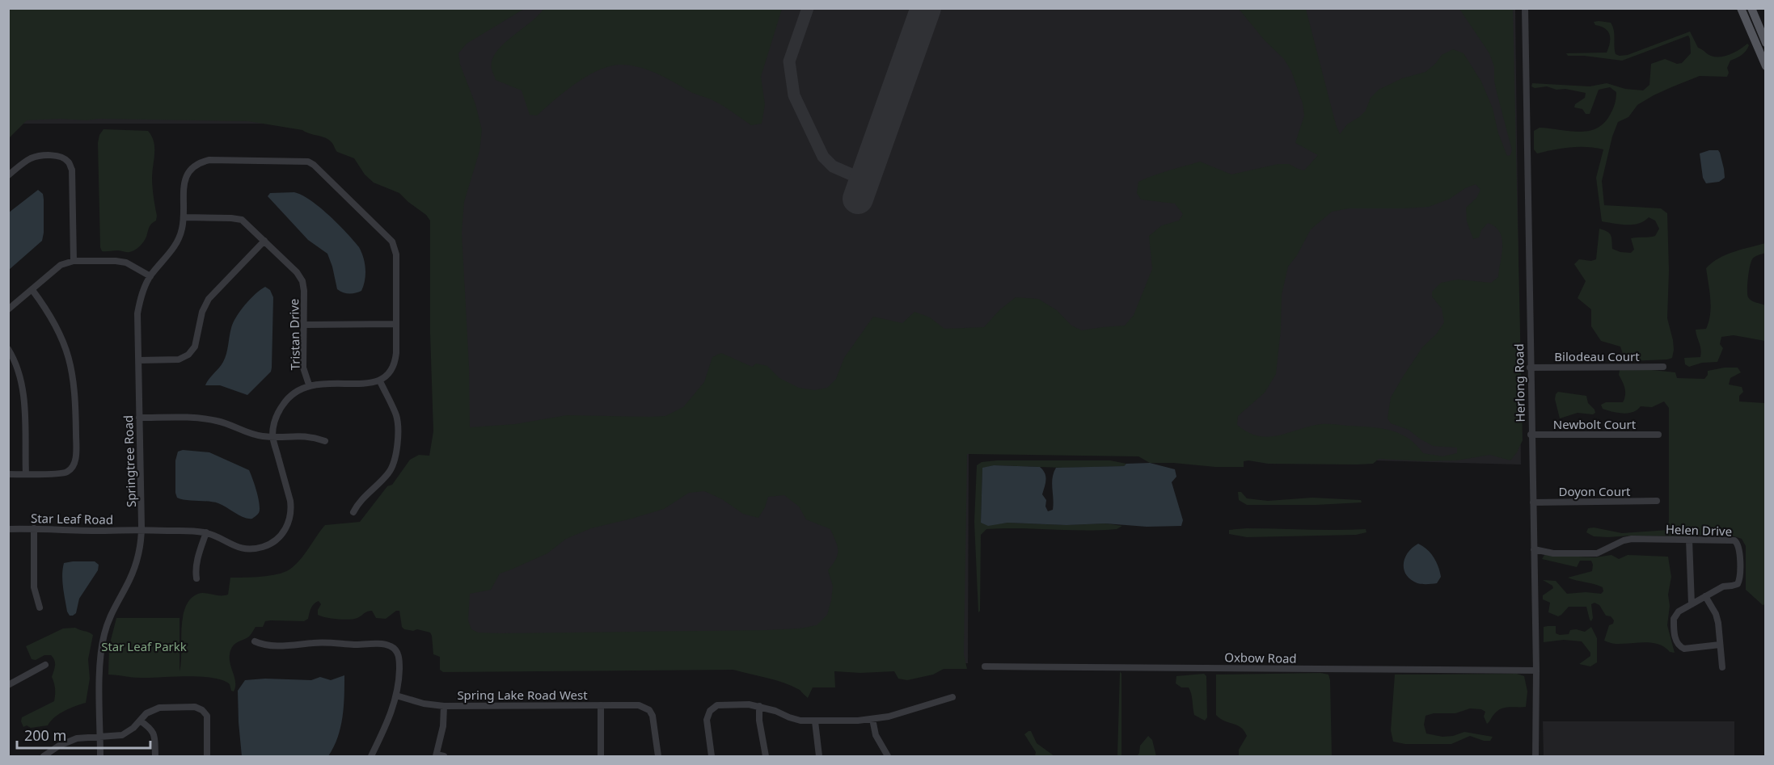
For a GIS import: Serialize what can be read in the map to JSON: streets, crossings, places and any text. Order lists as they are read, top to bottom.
{
  "streets": {
    "street": [
      "Tristan Drive",
      "Bilodeau Court",
      "Herlong Road",
      "Newbolt Court",
      "Springtree Road",
      "Doyon Court",
      "Star Leaf Road",
      "Helen Drive",
      "Oxbow Road",
      "Spring Lake Road West"
    ]
  },
  "crossings": [
    ["Tristan Drive", "Springtree Road"],
    ["Bilodeau Court", "Herlong Road"],
    ["Herlong Road", "Newbolt Court"],
    ["Herlong Road", "Doyon Court"],
    ["Herlong Road", "Helen Drive"],
    ["Herlong Road", "Oxbow Road"],
    ["Springtree Road", "Star Leaf Road"]
  ],
  "parks": ["Star Leaf Parkk"],
  "scale_bar": "200 m"
}
